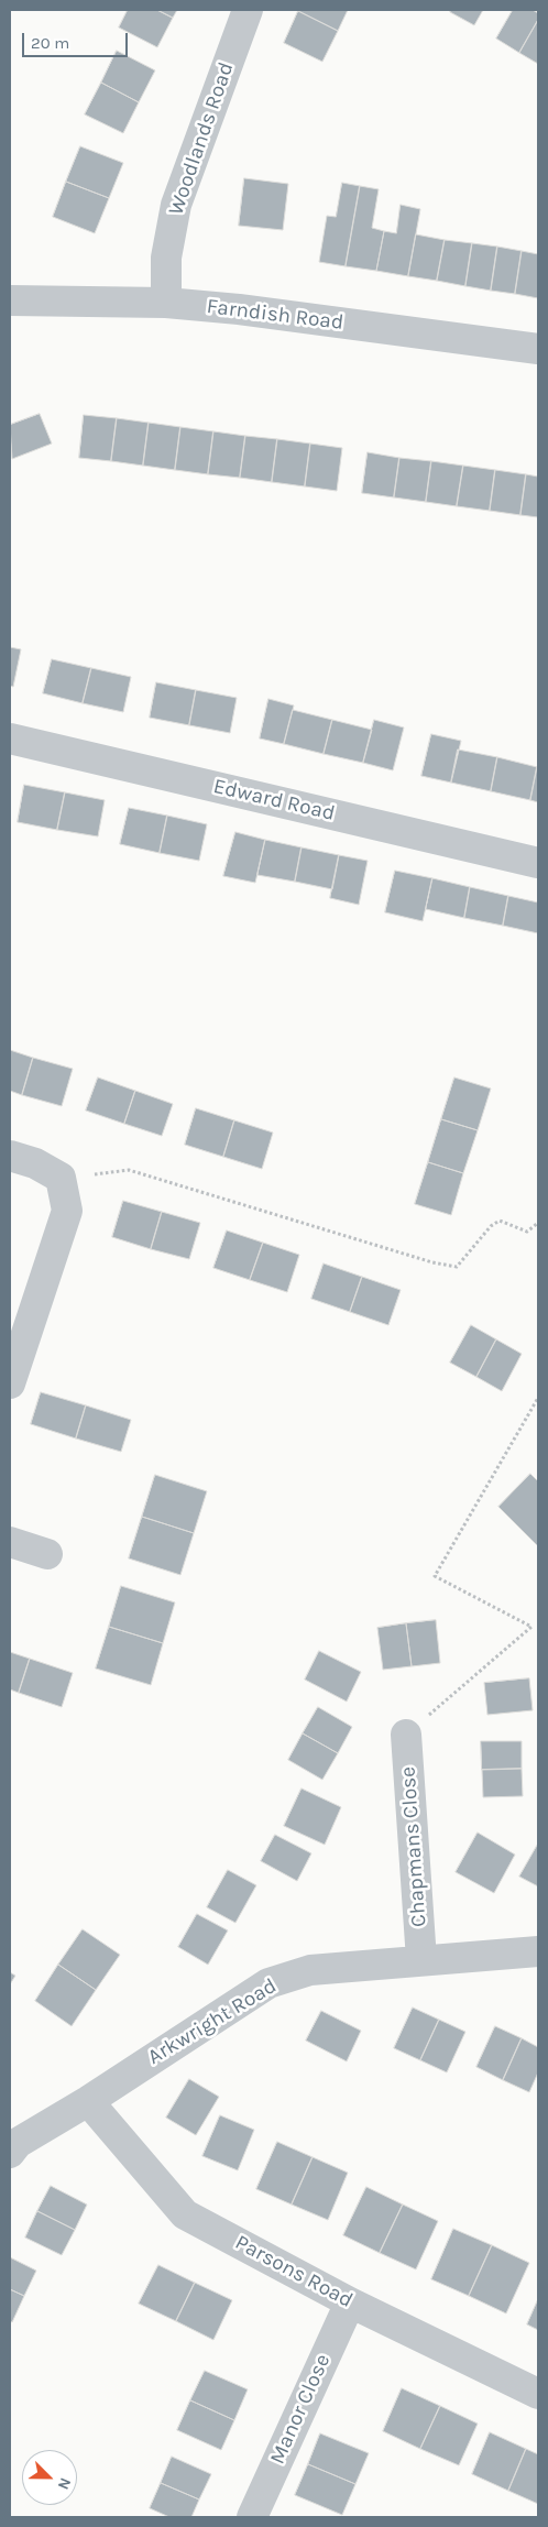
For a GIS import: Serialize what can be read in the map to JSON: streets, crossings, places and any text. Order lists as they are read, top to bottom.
{
  "streets": {
    "street": [
      "Woodlands Road",
      "Farndish Road",
      "Edward Road",
      "Chapmans Close",
      "Arkwright Road",
      "Parsons Road",
      "Manor Close"
    ]
  },
  "crossings": [
    ["Woodlands Road", "Farndish Road"],
    ["Chapmans Close", "Arkwright Road"],
    ["Arkwright Road", "Parsons Road"],
    ["Parsons Road", "Manor Close"]
  ],
  "scale_bar": "20 m",
  "north": "bottom right"
}
